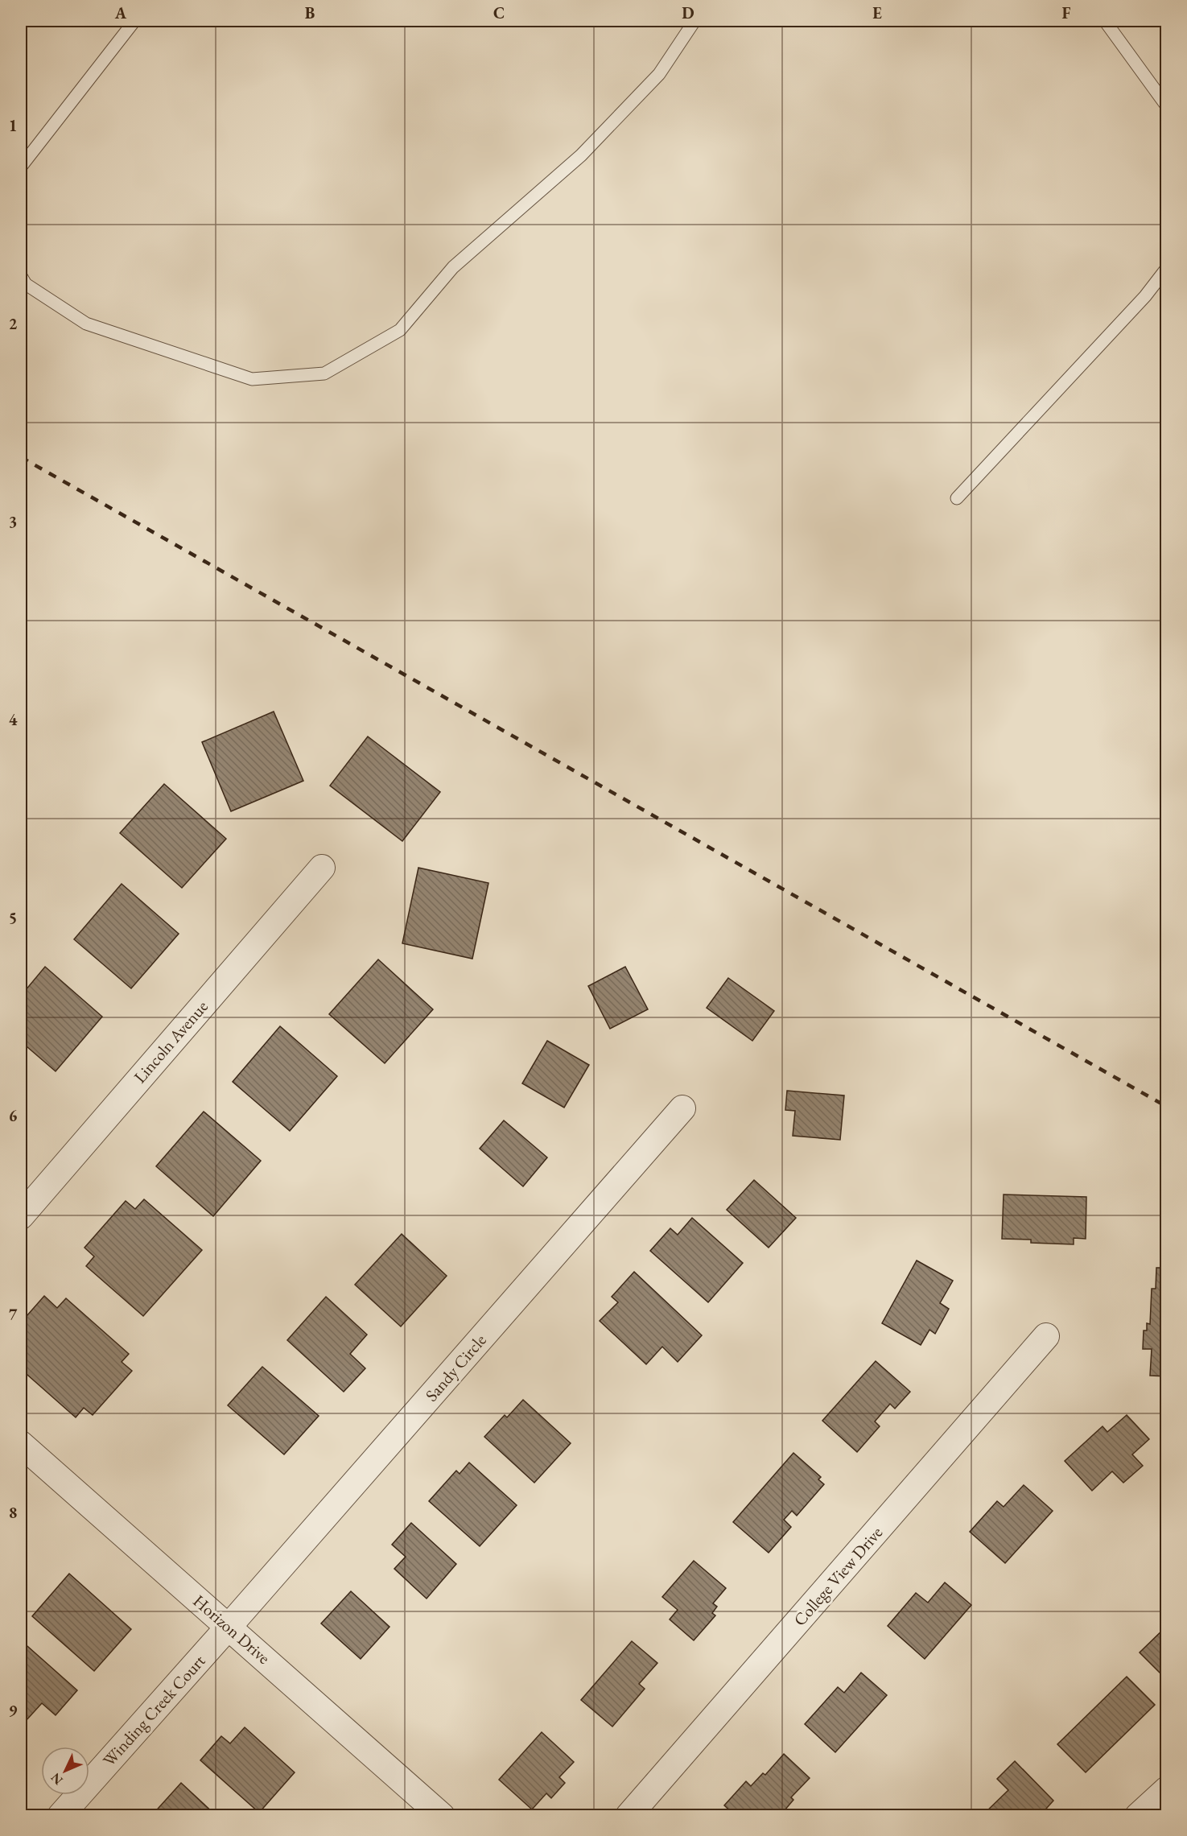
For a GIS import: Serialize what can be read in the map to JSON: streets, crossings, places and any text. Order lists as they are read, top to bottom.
{
  "streets": {
    "street": [
      "Lincoln Avenue",
      "Sandy Circle",
      "College View Drive",
      "Horizon Drive",
      "Winding Creek Court"
    ]
  },
  "crossings": [
    ["Sandy Circle", "Horizon Drive"],
    ["Sandy Circle", "Winding Creek Court"],
    ["Horizon Drive", "Winding Creek Court"]
  ],
  "north": "bottom left",
  "grid": {
    "columns": [
      "A",
      "B",
      "C",
      "D",
      "E",
      "F"
    ],
    "rows": [
      "1",
      "2",
      "3",
      "4",
      "5",
      "6",
      "7",
      "8",
      "9"
    ]
  }
}
